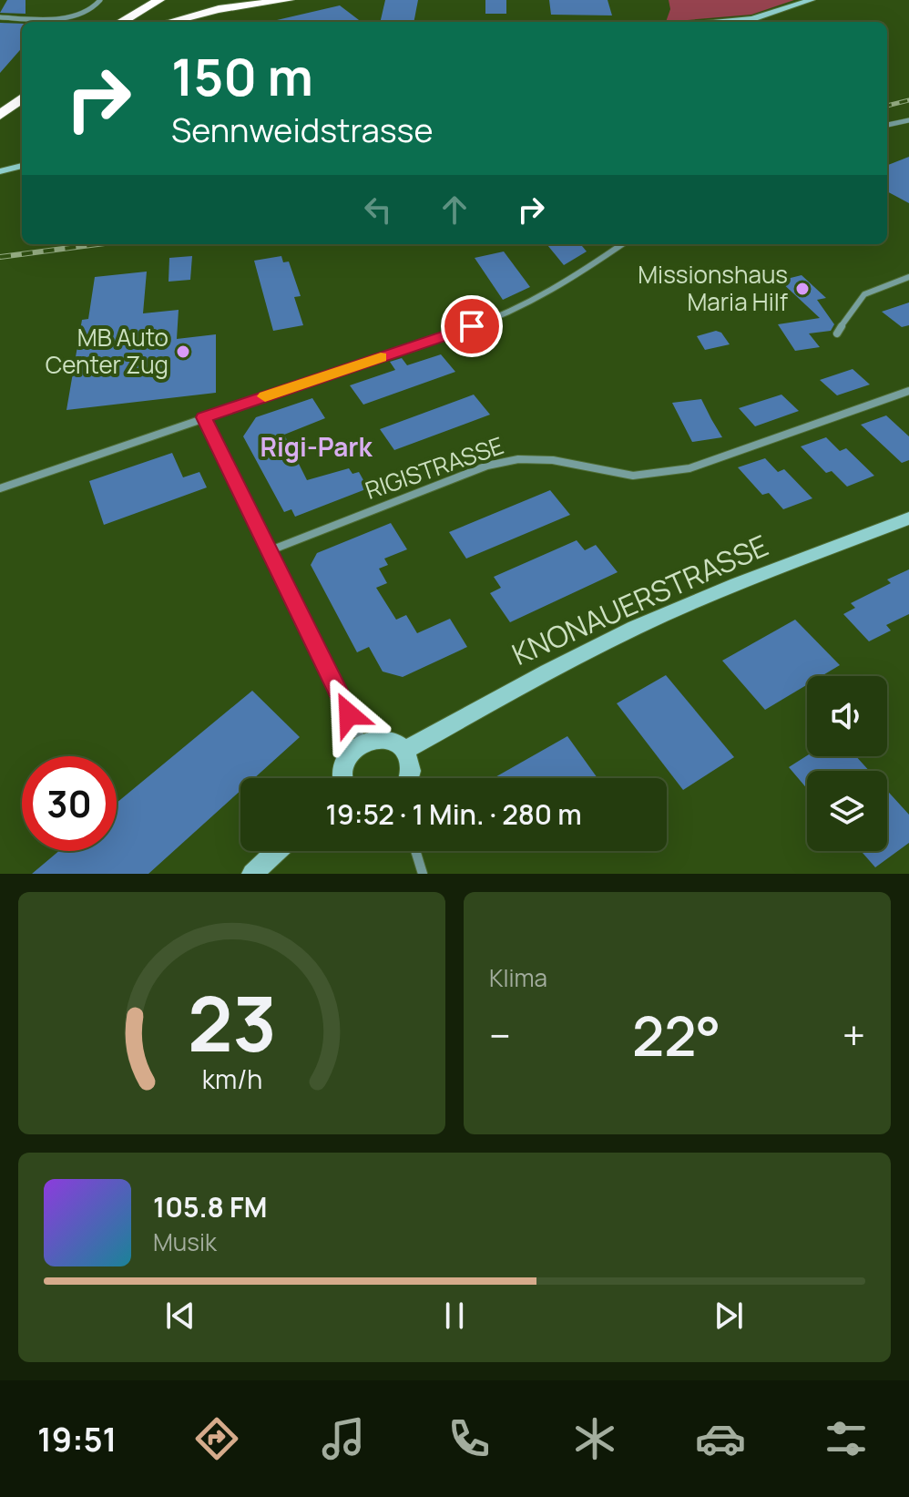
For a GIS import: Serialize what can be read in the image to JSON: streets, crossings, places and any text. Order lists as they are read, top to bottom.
{
  "streets": {
    "street": ["RIGISTRASSE", "KNONAUERSTRASSE"]
  },
  "districts": ["Rigi-Park"],
  "places": ["Missionshaus Maria Hilf", "MB Auto Center Zug"],
  "page": {
    "turn": ["150 m", "Sennweidstrasse"],
    "limit": "30",
    "trip": "19:52 · 1 Min. · 280 m",
    "tile": "Klima",
    "heat": ["−", "22°", "+"],
    "song": ["105.8 FM", "Musik"],
    "tabs": "19:51",
    "gauge": ["23", "km/h"]
  }
}
